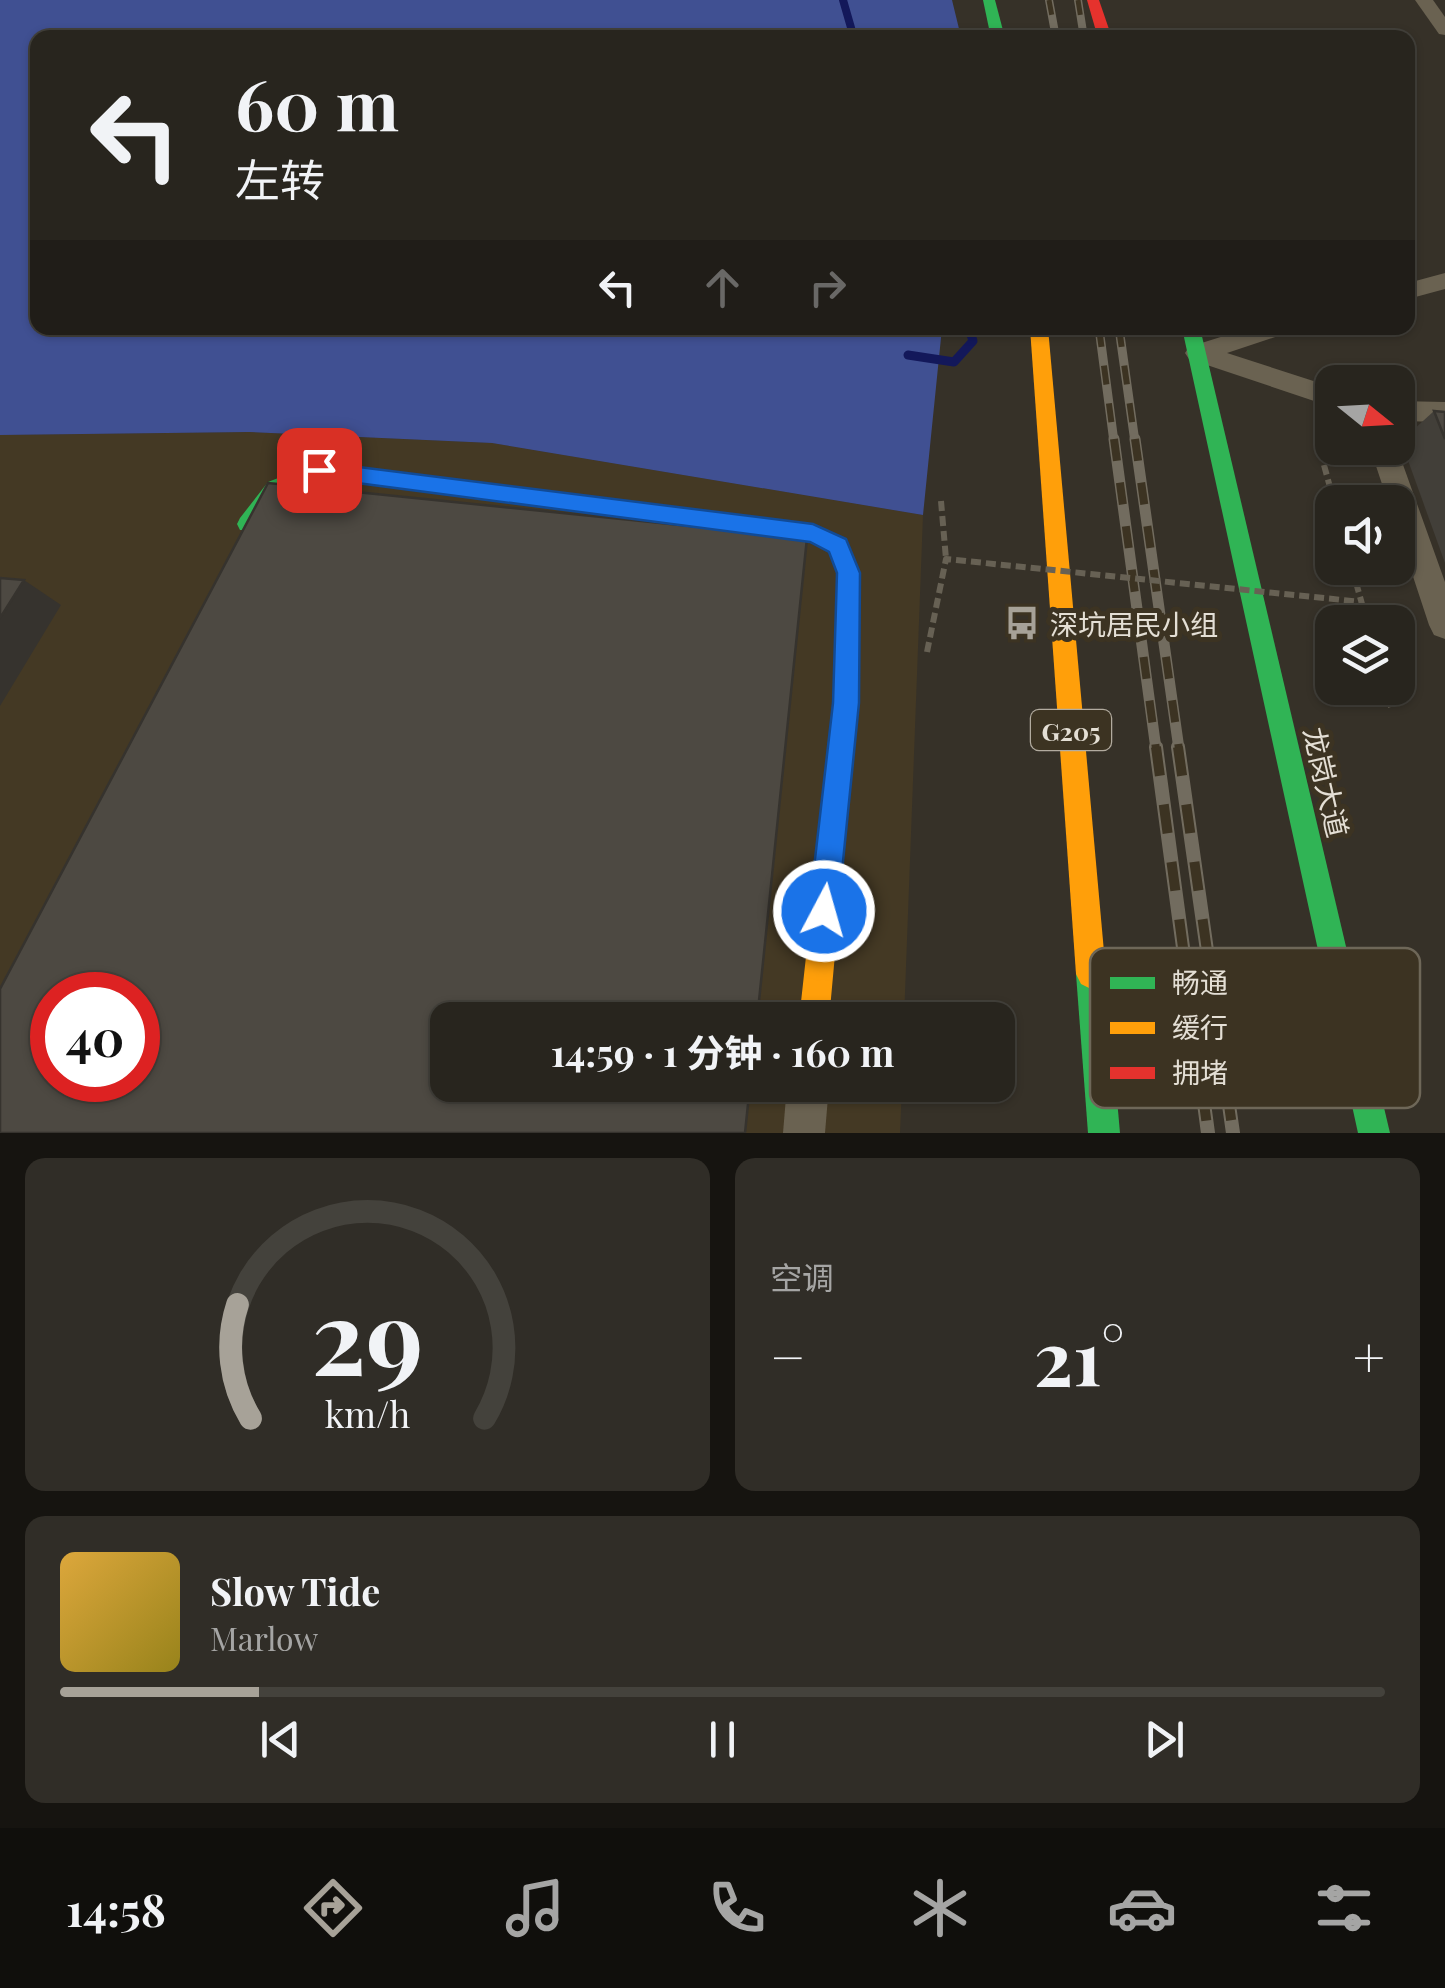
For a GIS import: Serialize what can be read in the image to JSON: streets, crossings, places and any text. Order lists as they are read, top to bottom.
{
  "streets": {
    "main road": ["G205", "龙岗大道"]
  },
  "places": {
    "bus stop": ["深坑居民小组"]
  },
  "legend": ["畅通", "缓行", "拥堵"],
  "north": "right",
  "page": {
    "turn": ["60 m", "左转"],
    "limit": "40",
    "trip": "14:59 · 1 分钟 · 160 m",
    "tile": "空调",
    "heat": ["−", "21°", "+"],
    "song": ["Slow Tide", "Marlow"],
    "tabs": "14:58",
    "gauge": ["29", "km/h"]
  }
}
